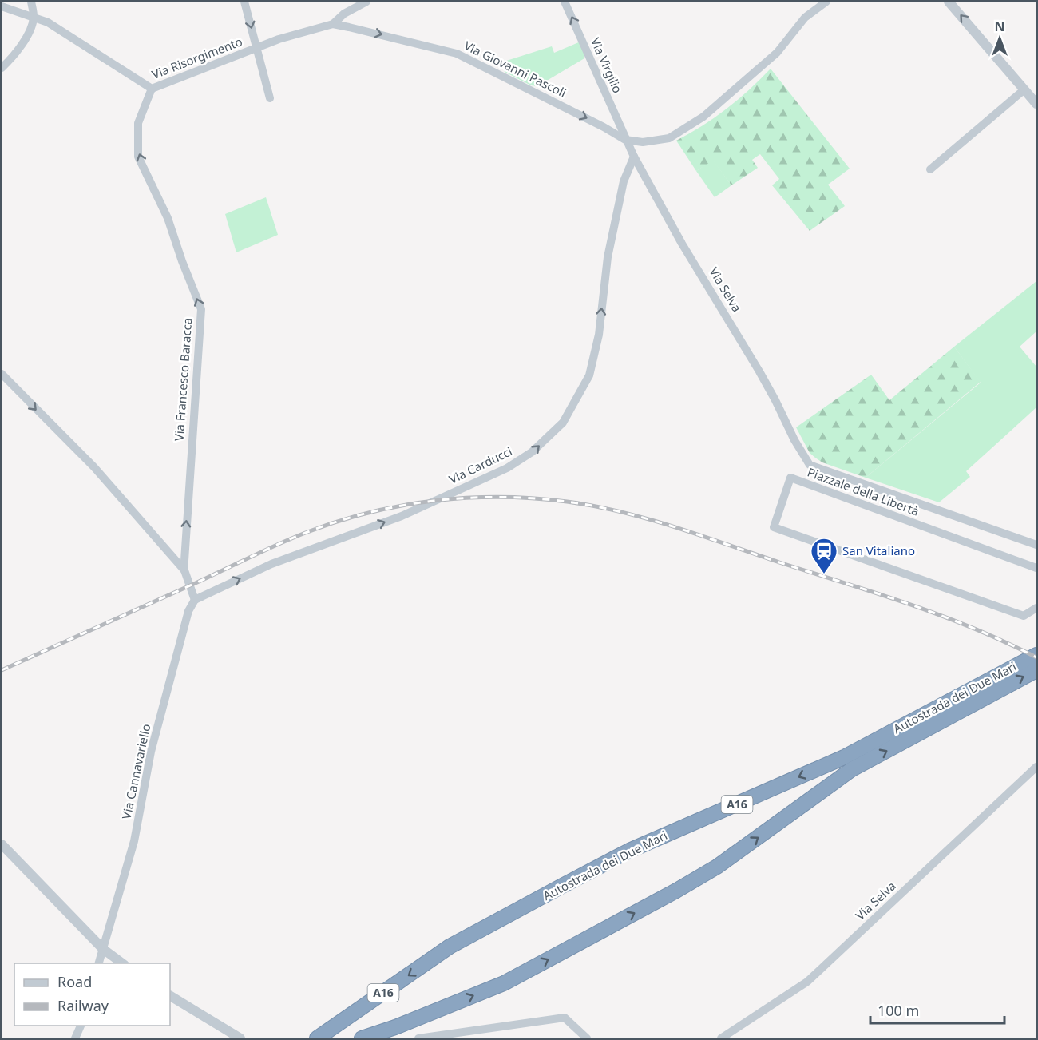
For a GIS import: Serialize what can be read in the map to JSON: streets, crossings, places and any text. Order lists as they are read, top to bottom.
{
  "streets": {
    "highway": ["Autostrada dei Due Mari", "A16"],
    "street": [
      "Via Risorgimento",
      "Via Virgilio",
      "Via Giovanni Pascoli",
      "Via Selva",
      "Via Francesco Baracca",
      "Via Carducci",
      "Piazzale della Libertà",
      "Via Cannavariello"
    ]
  },
  "crossings": [
    ["Via Risorgimento", "Via Giovanni Pascoli"],
    ["Via Risorgimento", "Via Francesco Baracca"],
    ["Via Virgilio", "Via Giovanni Pascoli"],
    ["Via Virgilio", "Via Selva"],
    ["Via Giovanni Pascoli", "Via Selva"],
    ["Via Selva", "Via Carducci"],
    ["Via Francesco Baracca", "Via Carducci"],
    ["Via Francesco Baracca", "Via Cannavariello"],
    ["Via Carducci", "Via Cannavariello"]
  ],
  "one_way": [
    "Via Virgilio",
    "Via Giovanni Pascoli",
    "Via Francesco Baracca",
    "Via Carducci"
  ],
  "places": {
    "station": ["San Vitaliano"]
  },
  "legend": ["Road", "Railway"],
  "scale_bar": "100 m",
  "north": "top"
}
